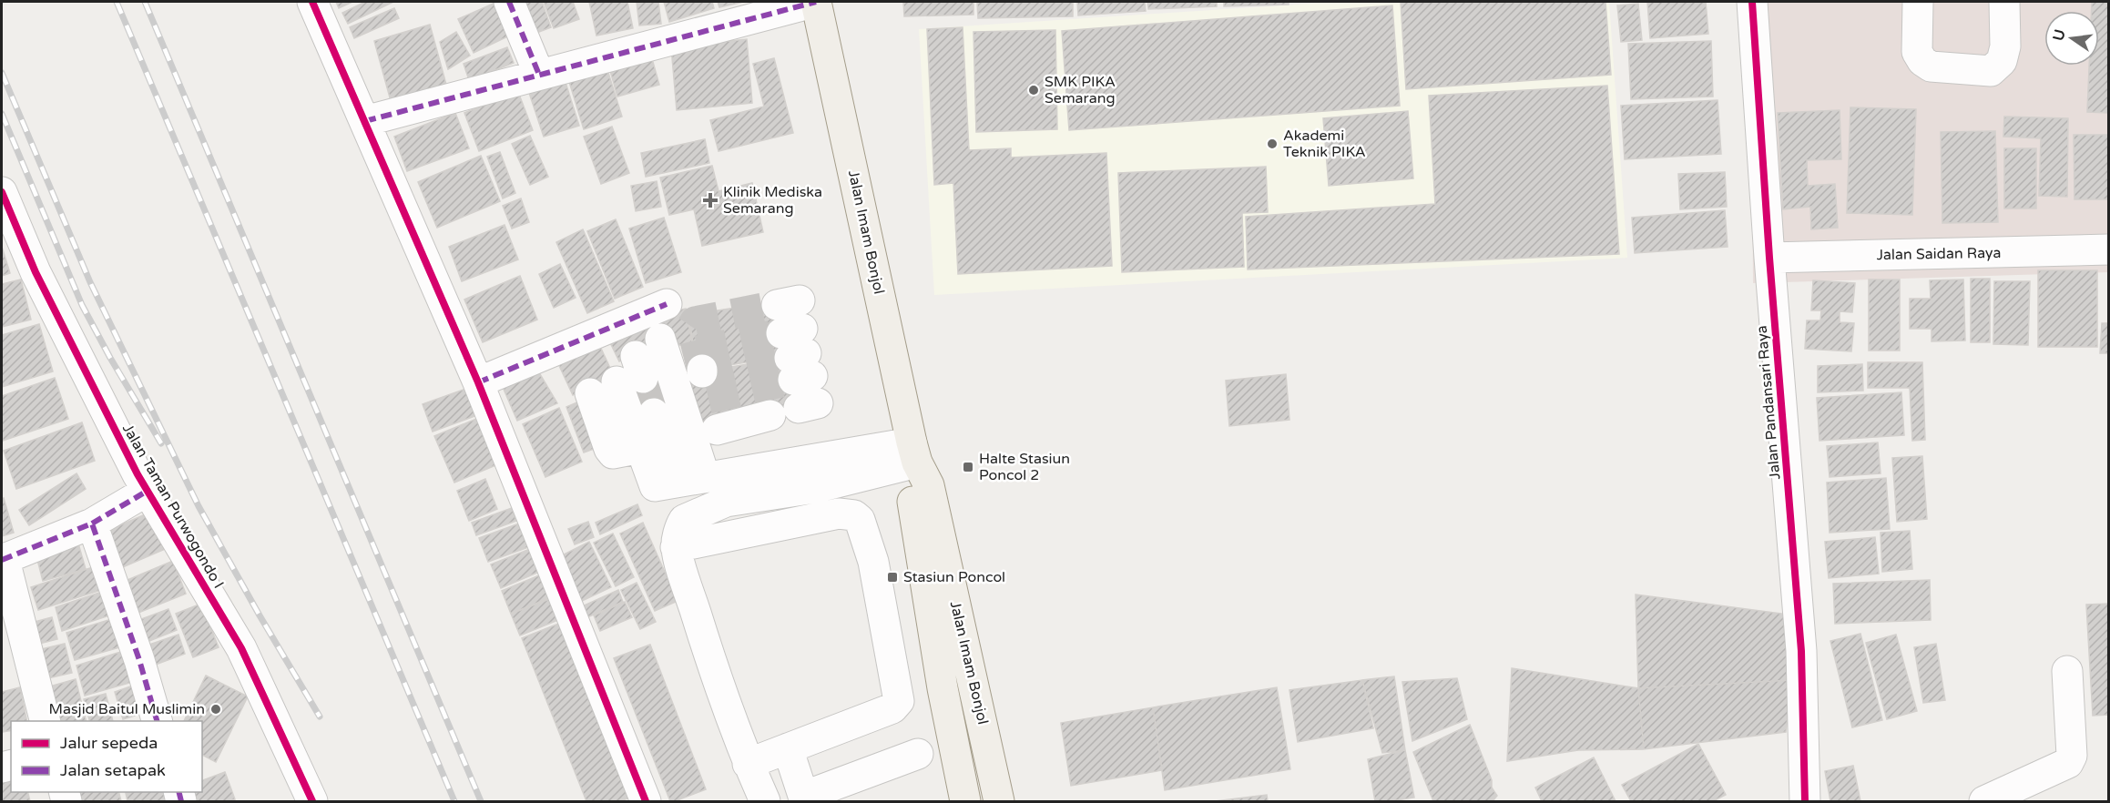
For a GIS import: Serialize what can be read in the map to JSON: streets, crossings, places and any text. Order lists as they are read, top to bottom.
{
  "streets": {
    "main road": ["Jalan Imam Bonjol"],
    "street": ["Jalan Saidan Raya", "Jalan Pandansari Raya", "Jalan Taman Purwogondo I"]
  },
  "crossings": [
    ["Jalan Saidan Raya", "Jalan Pandansari Raya"]
  ],
  "places": {
    "other": ["SMK PIKA Semarang", "Akademi Teknik PIKA", "Masjid Baitul Muslimin"],
    "health": ["Klinik Mediska Semarang"],
    "transit": ["Halte Stasiun Poncol 2", "Stasiun Poncol"]
  },
  "legend": ["Jalur sepeda", "Jalan setapak"],
  "north": "left"
}
